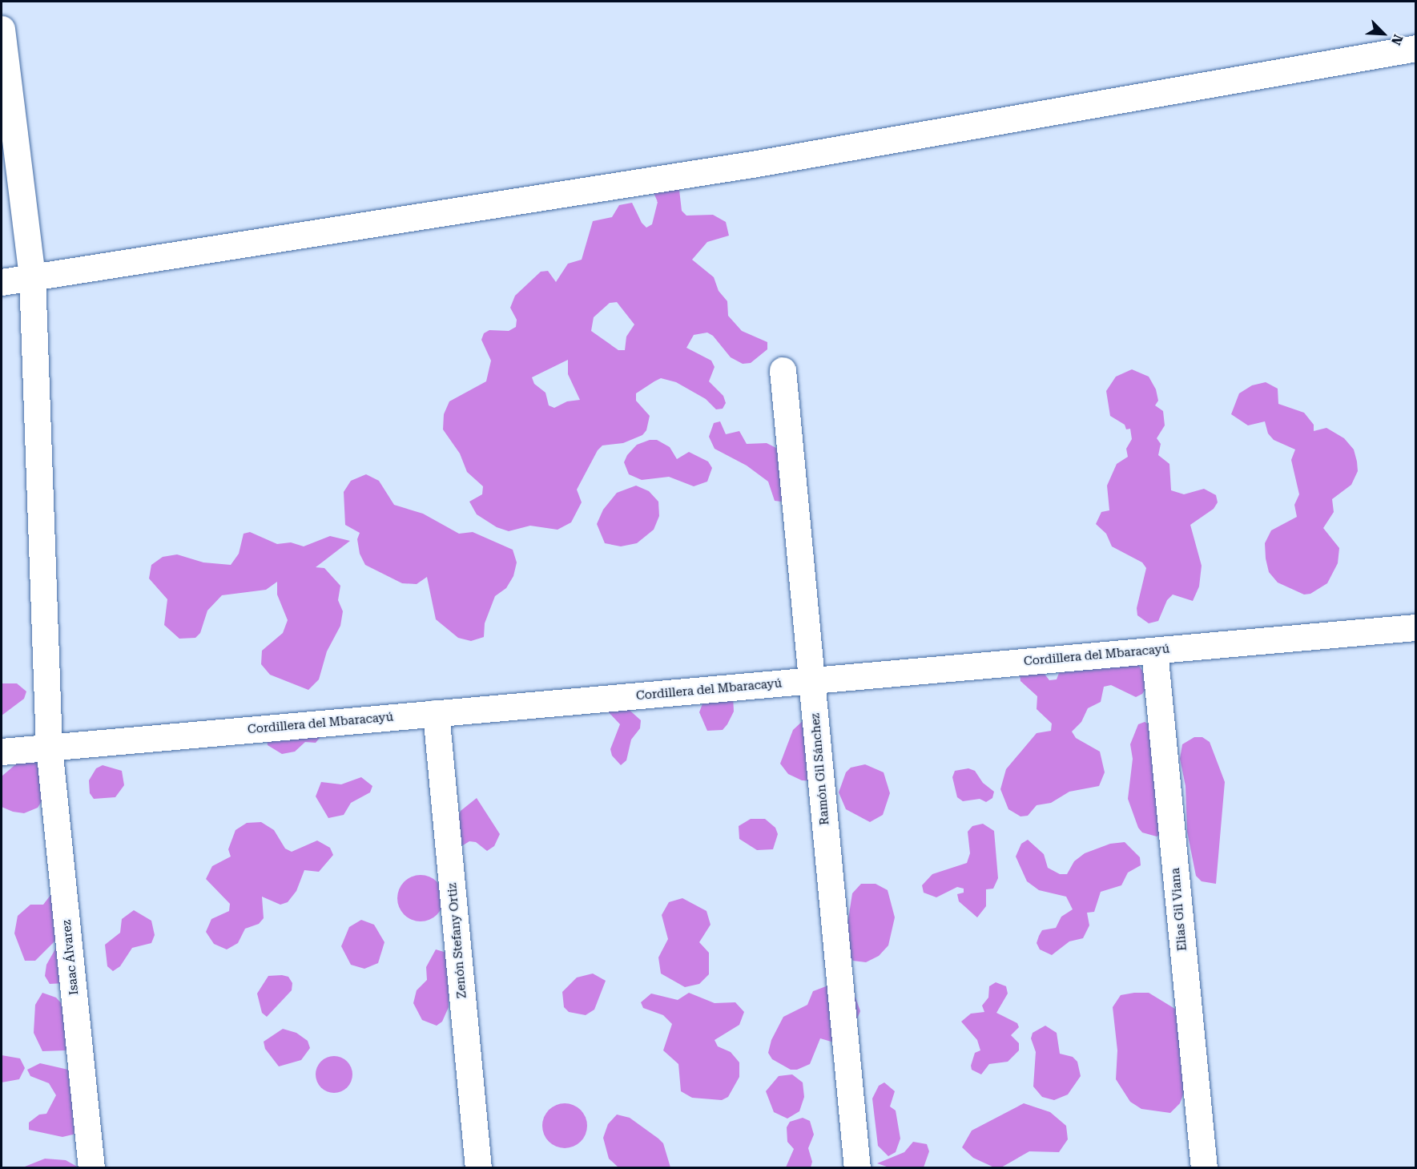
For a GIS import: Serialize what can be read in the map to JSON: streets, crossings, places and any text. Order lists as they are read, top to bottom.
{
  "streets": {
    "street": [
      "Cordillera del Mbaracayú",
      "Ramón Gil Sánchez",
      "Elias Gil Viana",
      "Zenón Stefany Ortiz",
      "Isaac Álvarez"
    ]
  },
  "crossings": [
    ["Cordillera del Mbaracayú", "Ramón Gil Sánchez"],
    ["Cordillera del Mbaracayú", "Elias Gil Viana"],
    ["Cordillera del Mbaracayú", "Zenón Stefany Ortiz"],
    ["Cordillera del Mbaracayú", "Isaac Álvarez"]
  ],
  "north": "bottom right"
}
